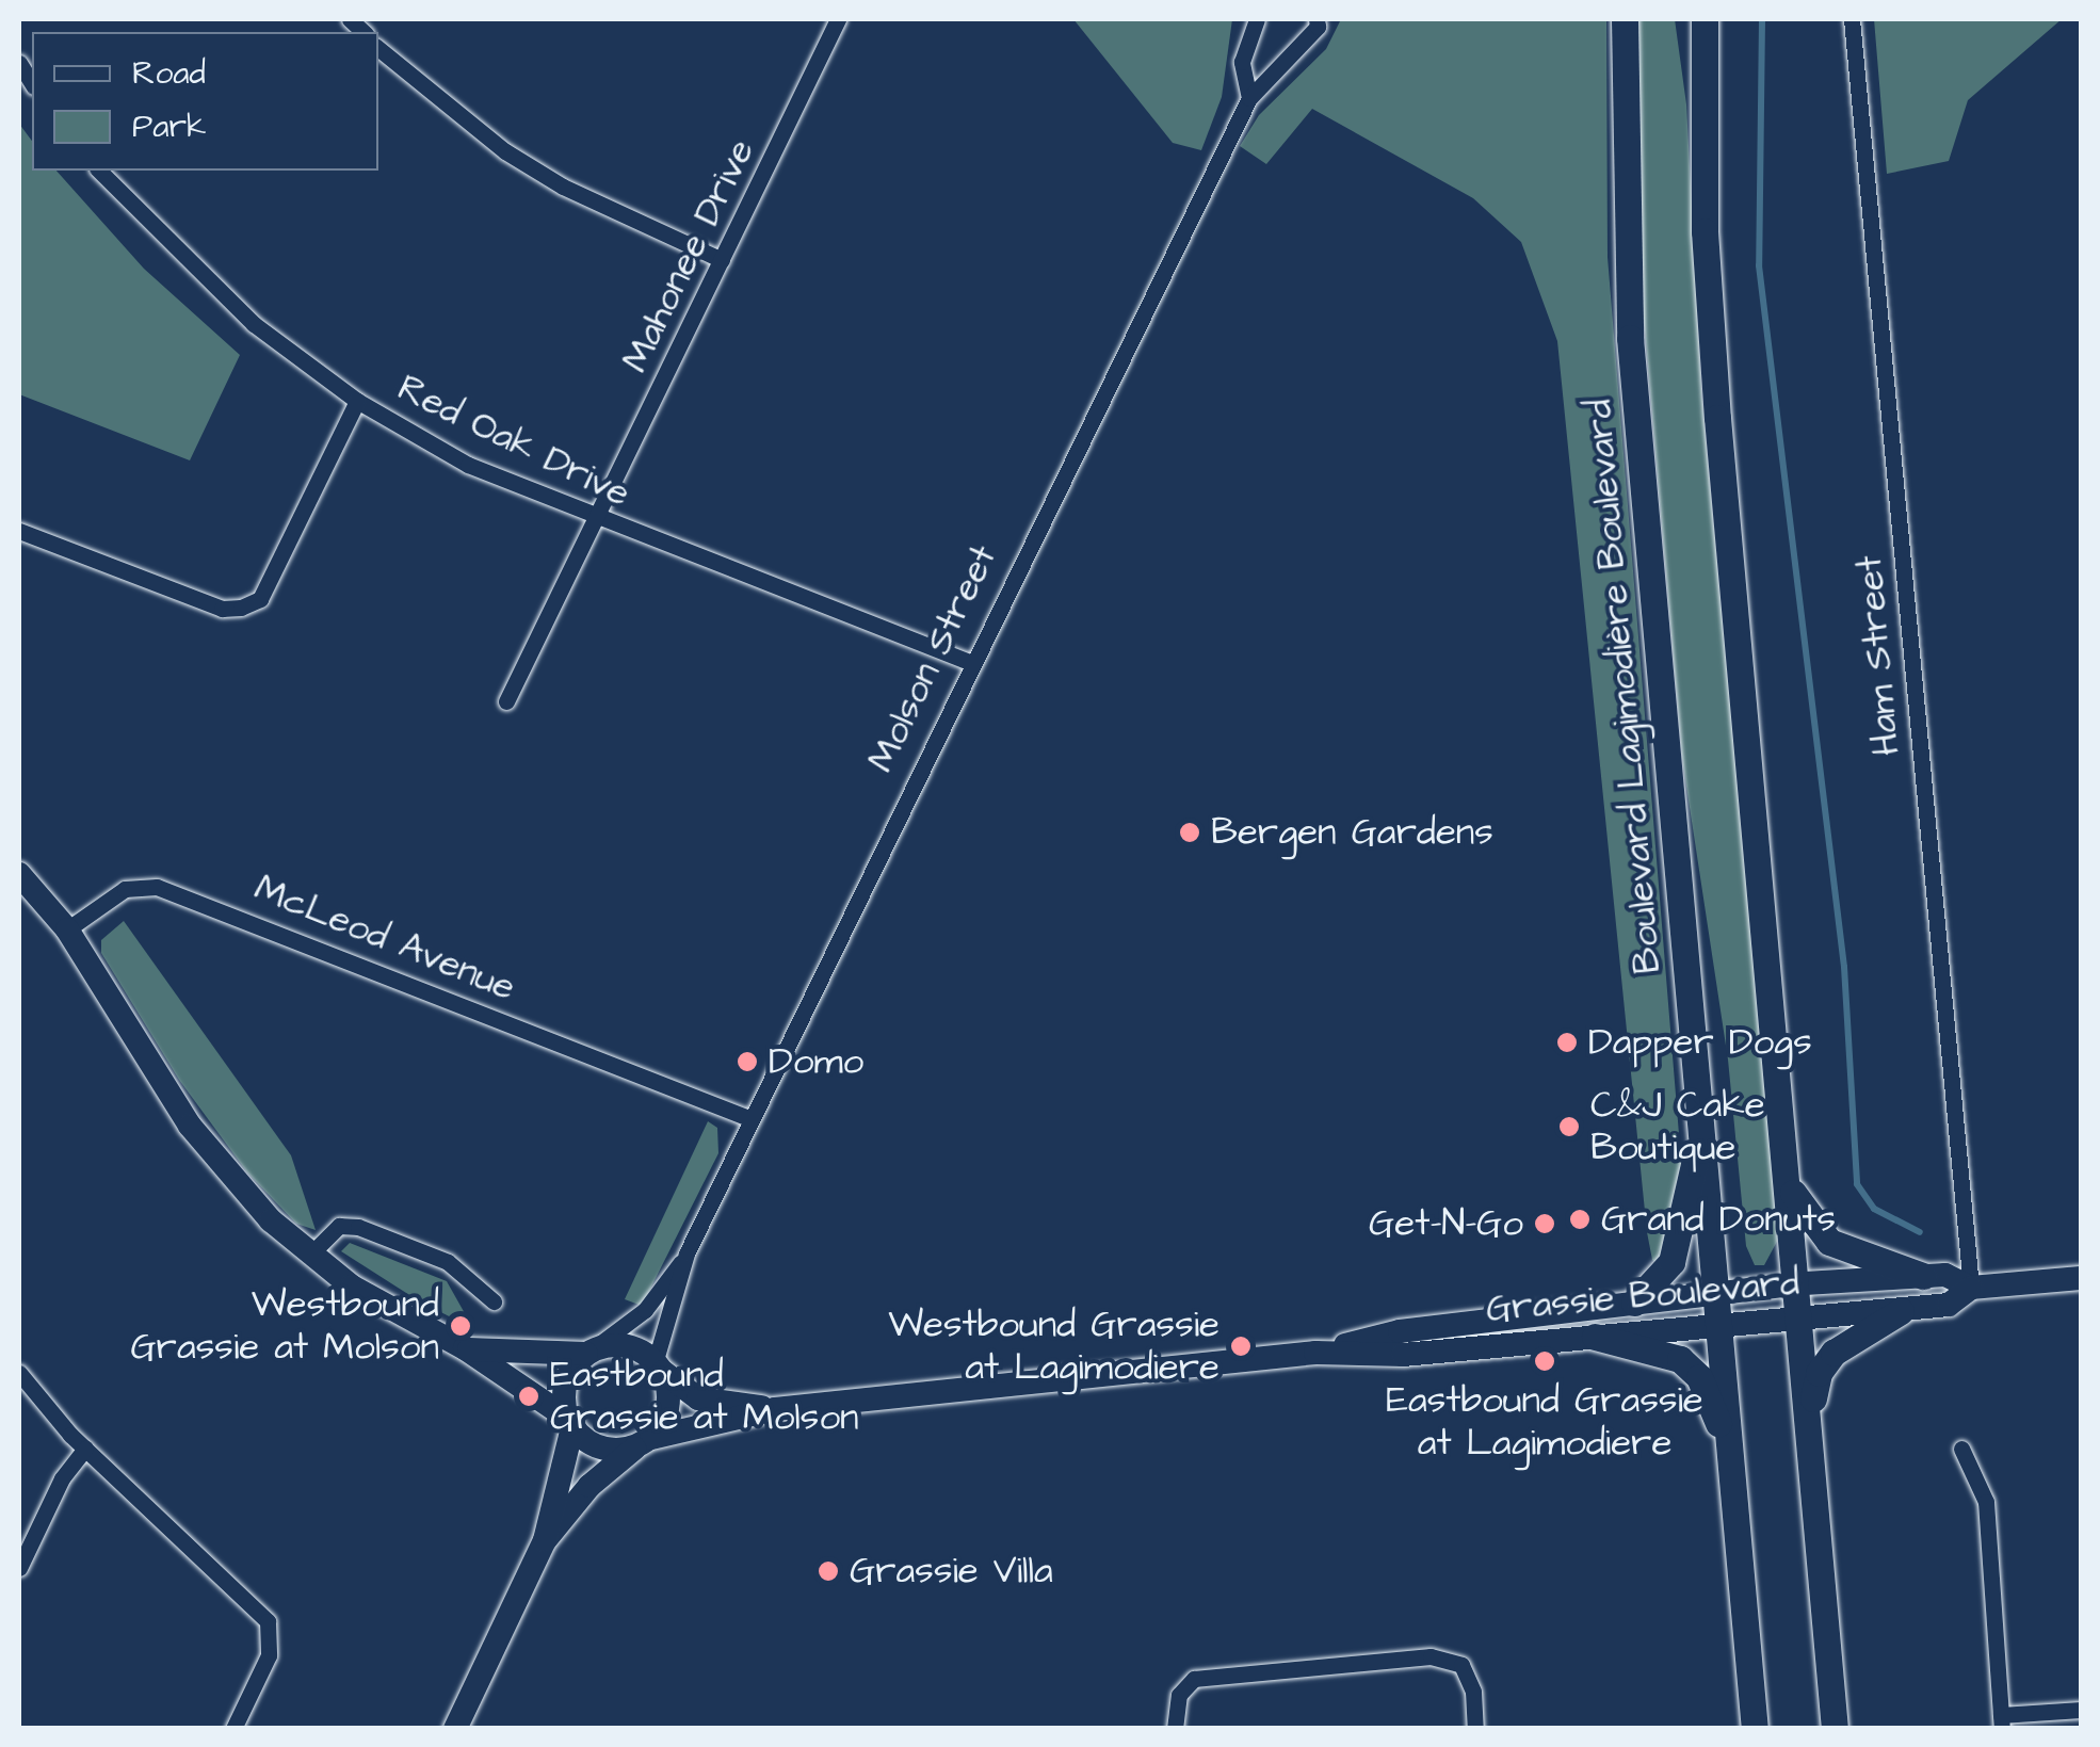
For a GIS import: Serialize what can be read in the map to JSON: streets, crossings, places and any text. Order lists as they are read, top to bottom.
{
  "streets": {
    "main road": ["Boulevard Lagimodière Boulevard"],
    "street": [
      "Mahonee Drive",
      "Red Oak Drive",
      "Ham Street",
      "Molson Street",
      "McLeod Avenue",
      "Grassie Boulevard"
    ]
  },
  "crossings": [
    ["Mahonee Drive", "Red Oak Drive"],
    ["Red Oak Drive", "Molson Street"],
    ["Ham Street", "Grassie Boulevard"],
    ["Molson Street", "McLeod Avenue"],
    ["Molson Street", "Grassie Boulevard"],
    ["Boulevard Lagimodière Boulevard", "Grassie Boulevard"]
  ],
  "places": [
    "Bergen Gardens",
    "Dapper Dogs",
    "Domo",
    "C&J Cake Boutique",
    "Grand Donuts",
    "Get-N-Go",
    "Westbound Grassie at Molson",
    "Westbound Grassie at Lagimodiere",
    "Eastbound Grassie at Lagimodiere",
    "Eastbound Grassie at Molson",
    "Grassie Villa"
  ],
  "legend": ["Road", "Park"]
}
